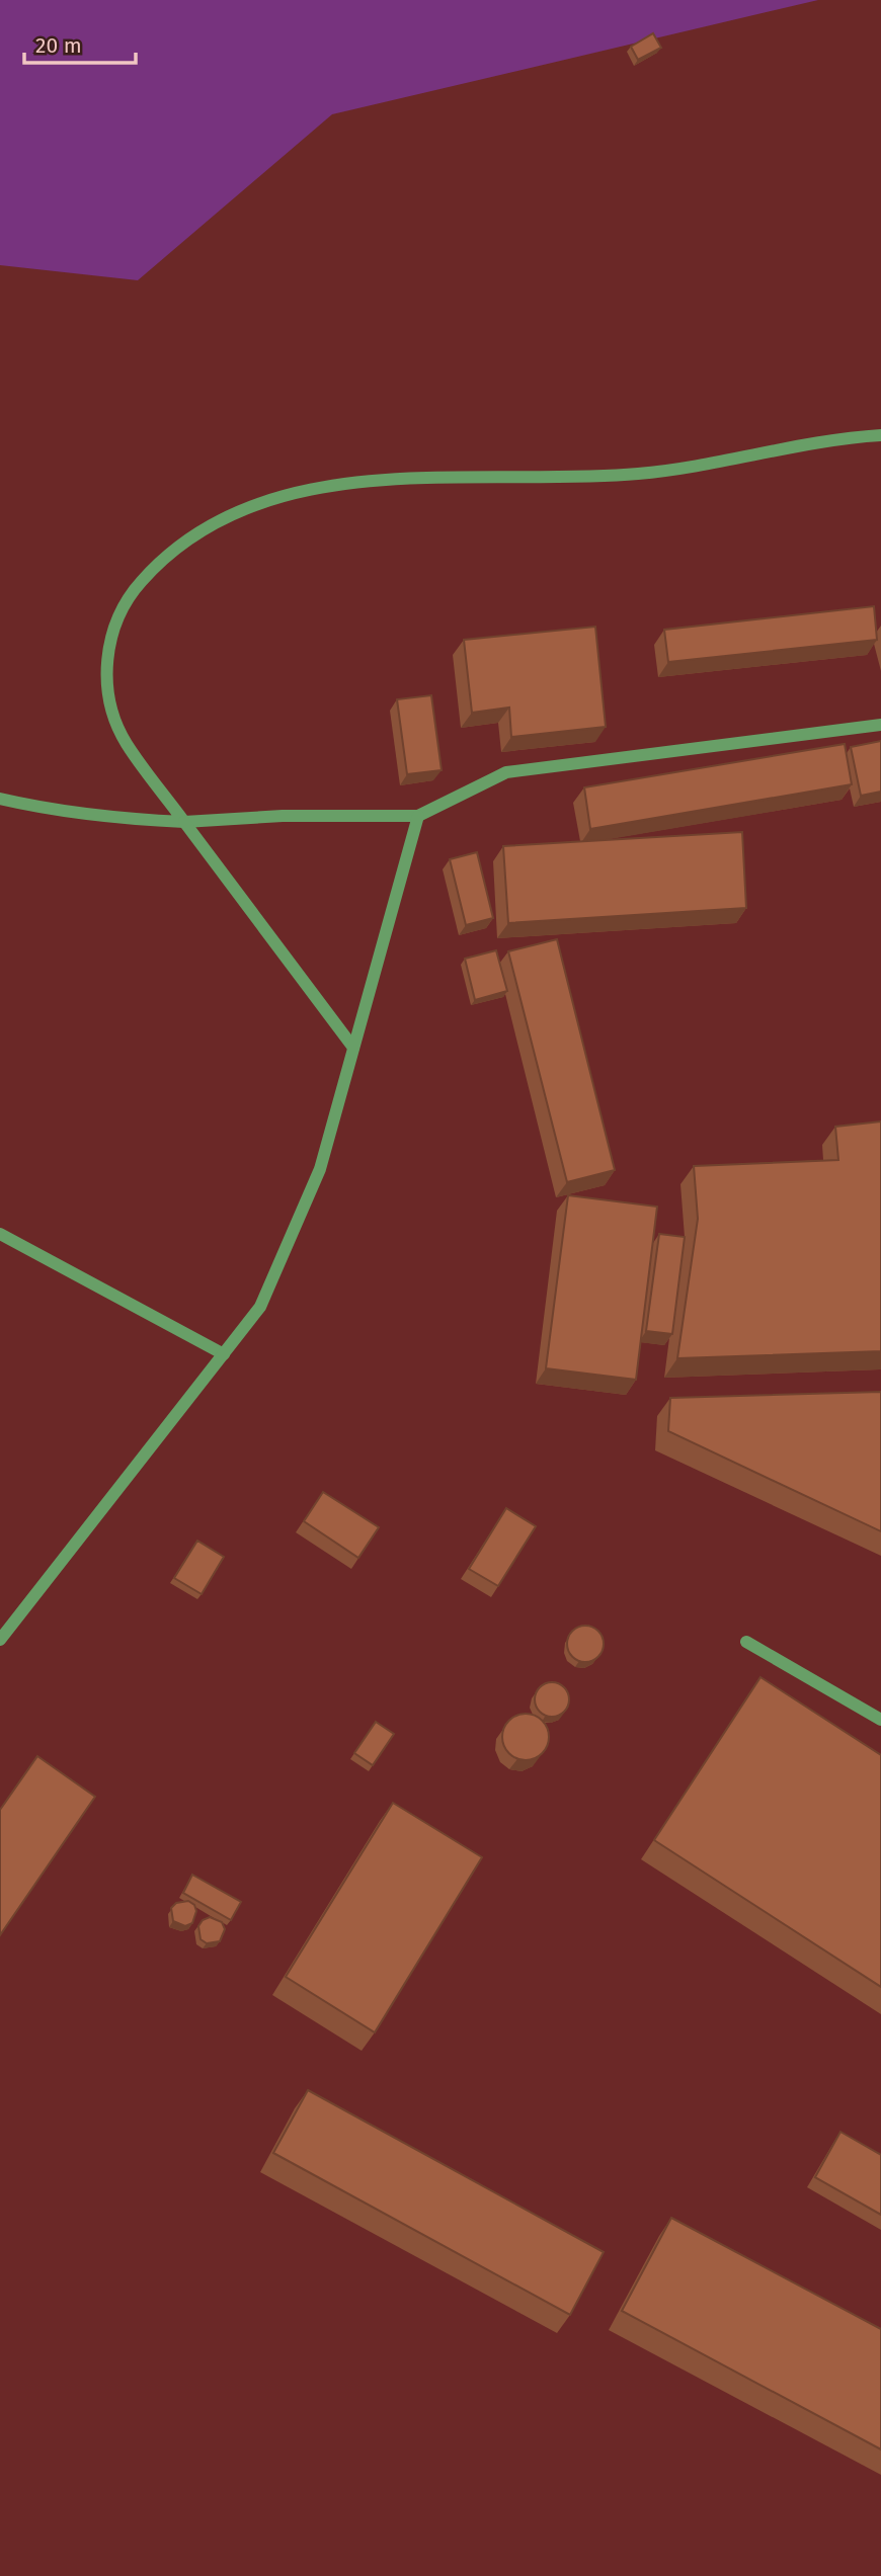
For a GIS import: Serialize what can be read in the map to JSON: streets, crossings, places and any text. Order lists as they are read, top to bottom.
{
  "scale_bar": "20 m"
}
